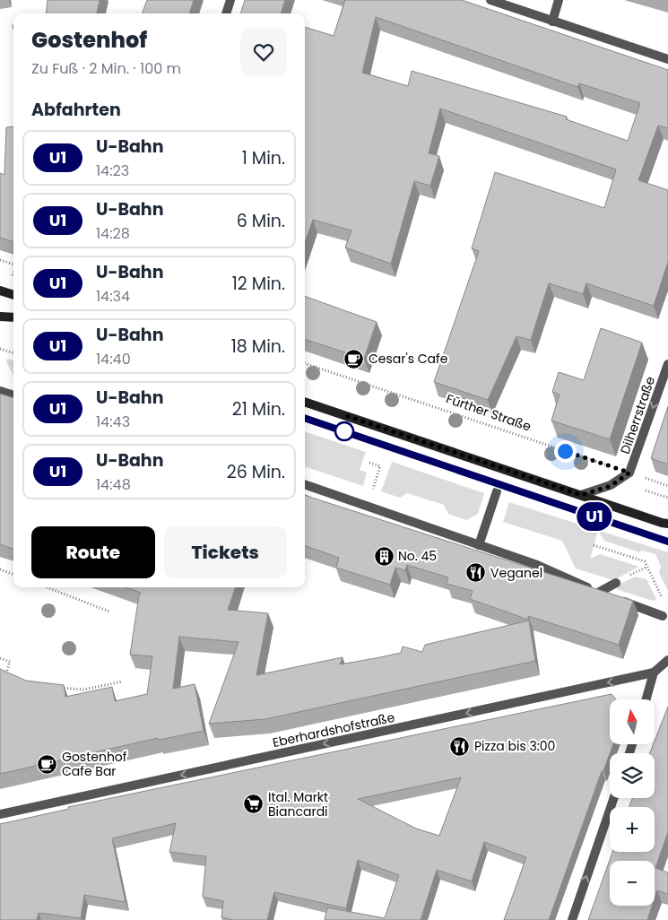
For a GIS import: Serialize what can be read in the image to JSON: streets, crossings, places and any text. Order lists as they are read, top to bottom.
{
  "streets": {
    "street": ["Dilherrstraße", "Eberhardshofstraße"],
    "path": ["Fürther Straße"]
  },
  "crossings": [
    ["Fürther Straße", "Dilherrstraße"]
  ],
  "one_way": ["Dilherrstraße", "Eberhardshofstraße"],
  "places": {
    "cafe": ["Cesar's Cafe", "Gostenhof Cafe Bar"],
    "building": ["No. 45"],
    "restaurant": ["Veganel", "Pizza bis 3:00"],
    "supermarket": ["Ital. Markt Biancardi"]
  },
  "lines": ["metro line U1"],
  "north": "top",
  "page": {
    "on_map": "U1",
    "heading": [
      ["Gostenhof", "Zu Fuß · 2 Min. · 100 m"],
      "Abfahrten"
    ],
    "list": [
      {
        "mark": "U1",
        "name": "U-Bahn",
        "note": "14:23",
        "value": "1 Min."
      },
      {
        "mark": "U1",
        "name": "U-Bahn",
        "note": "14:28",
        "value": "6 Min."
      },
      {
        "mark": "U1",
        "name": "U-Bahn",
        "note": "14:34",
        "value": "12 Min."
      },
      {
        "mark": "U1",
        "name": "U-Bahn",
        "note": "14:40",
        "value": "18 Min."
      },
      {
        "mark": "U1",
        "name": "U-Bahn",
        "note": "14:43",
        "value": "21 Min."
      },
      {
        "mark": "U1",
        "name": "U-Bahn",
        "note": "14:48",
        "value": "26 Min."
      }
    ],
    "buttons": ["Route", "Tickets"],
    "map_buttons": ["+", "−"]
  }
}
